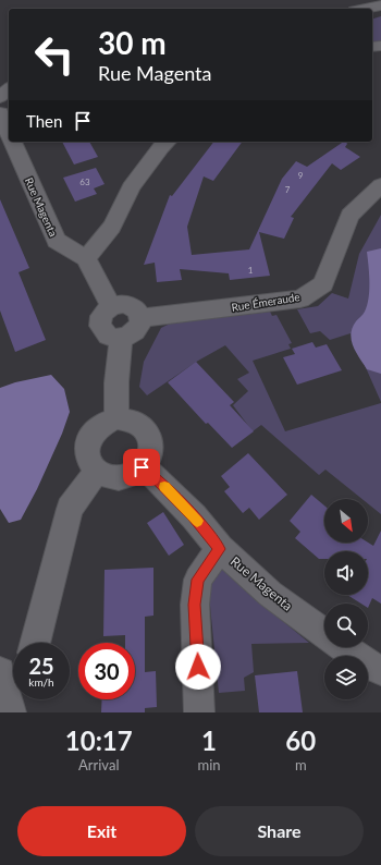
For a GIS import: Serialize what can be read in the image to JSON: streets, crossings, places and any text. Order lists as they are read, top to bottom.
{
  "streets": {
    "street": ["Rue Magenta", "Rue Émeraude"]
  },
  "house_numbers": [
    "9",
    "63",
    "7",
    "1"
  ],
  "north": "bottom right",
  "page": {
    "turn": ["30 m", "Rue Magenta"],
    "then": "Then",
    "speed": "25 km/h",
    "limit": "30",
    "eta": [
      "10:17",
      "Arrival",
      "1",
      "min",
      "60",
      "m"
    ],
    "buttons": ["Exit", "Share"]
  }
}
